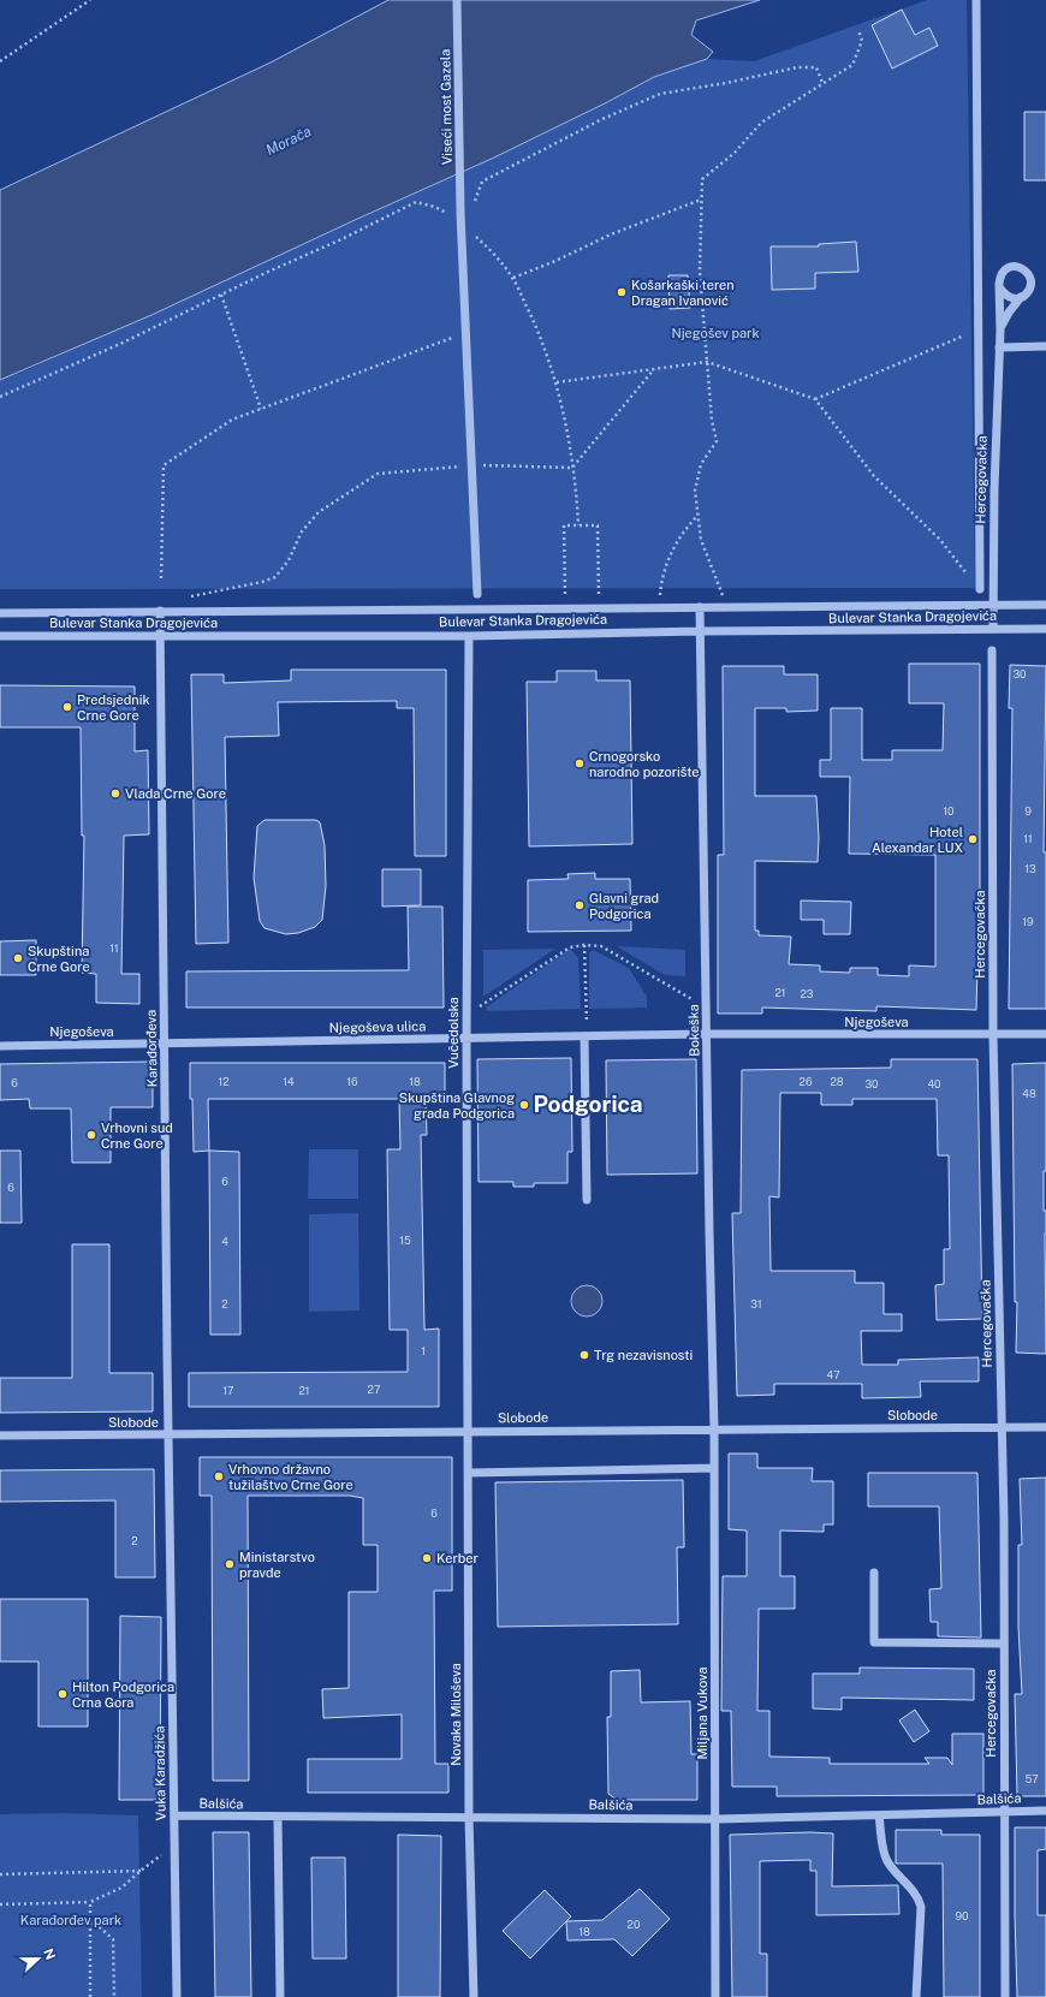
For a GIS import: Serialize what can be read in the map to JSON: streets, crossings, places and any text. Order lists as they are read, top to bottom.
{
  "streets": {
    "street": [
      "Viseći most Gazela",
      "Hercegovačka",
      "Bulevar Stanka Dragojevića",
      "Njegoševa",
      "Njegoševa ulica",
      "Bokeška",
      "Vučedolska",
      "Karađorđeva",
      "Slobode",
      "Miljana Vukova",
      "Novaka Miloševa",
      "Vuka Karadžića",
      "Balšića"
    ]
  },
  "crossings": [
    ["Hercegovačka", "Bulevar Stanka Dragojevića"],
    ["Hercegovačka", "Njegoševa"],
    ["Hercegovačka", "Slobode"],
    ["Hercegovačka", "Balšića"],
    ["Bulevar Stanka Dragojevića", "Bokeška"],
    ["Bulevar Stanka Dragojevića", "Vučedolska"],
    ["Bulevar Stanka Dragojevića", "Karađorđeva"],
    ["Njegoševa", "Njegoševa ulica"],
    ["Njegoševa", "Bokeška"],
    ["Njegoševa", "Karađorđeva"],
    ["Njegoševa ulica", "Bokeška"],
    ["Njegoševa ulica", "Vučedolska"],
    ["Njegoševa ulica", "Karađorđeva"],
    ["Bokeška", "Slobode"],
    ["Bokeška", "Miljana Vukova"],
    ["Vučedolska", "Slobode"],
    ["Vučedolska", "Novaka Miloševa"],
    ["Karađorđeva", "Slobode"],
    ["Karađorđeva", "Vuka Karadžića"],
    ["Slobode", "Miljana Vukova"],
    ["Slobode", "Novaka Miloševa"],
    ["Slobode", "Vuka Karadžića"],
    ["Miljana Vukova", "Balšića"],
    ["Novaka Miloševa", "Balšića"],
    ["Vuka Karadžića", "Balšića"]
  ],
  "districts": ["Podgorica"],
  "water": ["Morača"],
  "parks": ["Njegošev park", "Karađorđev park"],
  "places": [
    "Košarkaški teren Dragan Ivanović",
    "Predsjednik Crne Gore",
    "Crnogorsko narodno pozorište",
    "Vlada Crne Gore",
    "Hotel Alexandar LUX",
    "Glavni grad Podgorica",
    "Skupština Crne Gore",
    "Skupština Glavnog grada Podgorica",
    "Vrhovni sud Crne Gore",
    "Trg nezavisnosti",
    "Vrhovno državno tužilaštvo Crne Gore",
    "Kerber",
    "Ministarstvo pravde",
    "Hilton Podgorica Crna Gora"
  ],
  "house_numbers": [
    "30",
    "10",
    "9",
    "11",
    "13",
    "19",
    "11",
    "21",
    "23",
    "12",
    "14",
    "16",
    "18",
    "26",
    "28",
    "6",
    "30",
    "40",
    "48",
    "6",
    "6",
    "15",
    "4",
    "2",
    "31",
    "1",
    "47",
    "27",
    "17",
    "21",
    "6",
    "2",
    "57",
    "90",
    "20",
    "18"
  ],
  "north": "right"
}
